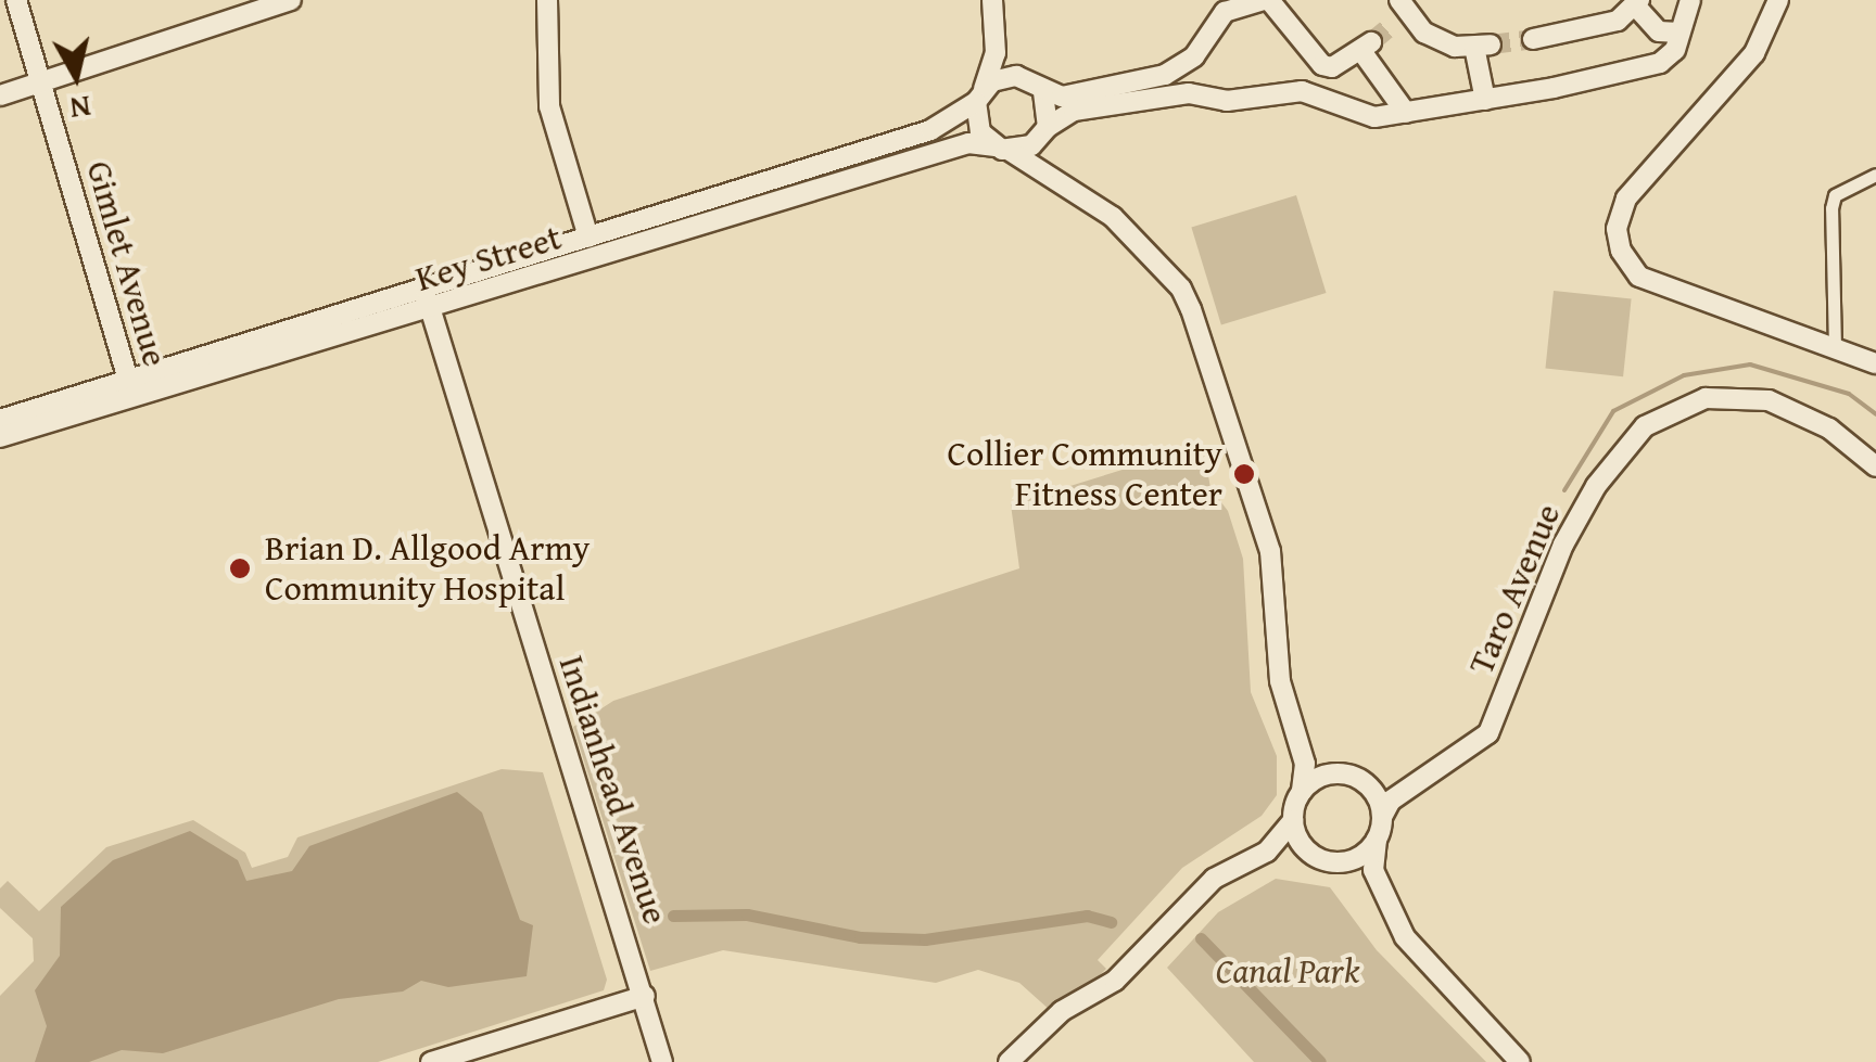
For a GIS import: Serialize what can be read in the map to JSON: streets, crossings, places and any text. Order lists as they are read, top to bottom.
{
  "streets": {
    "main road": [
      "Key Street",
      "Gimlet Avenue",
      "Taro Avenue",
      "Indianhead Avenue"
    ]
  },
  "crossings": [
    ["Key Street", "Gimlet Avenue"],
    ["Key Street", "Indianhead Avenue"]
  ],
  "parks": ["Canal Park"],
  "places": ["Collier Community Fitness Center", "Brian D. Allgood Army Community Hospital"],
  "north": "bottom"
}
